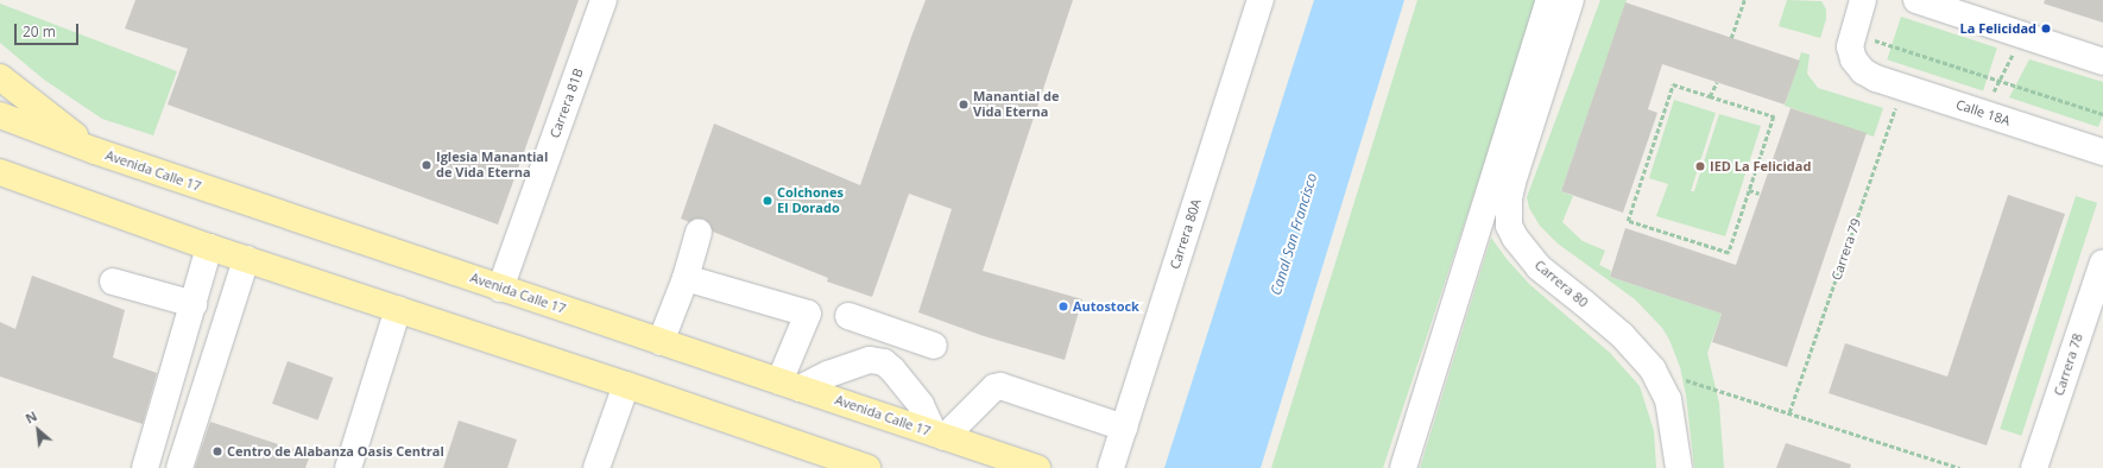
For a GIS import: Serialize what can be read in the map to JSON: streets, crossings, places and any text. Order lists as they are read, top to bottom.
{
  "streets": {
    "main road": ["Avenida Calle 17"],
    "street": [
      "Carrera 81B",
      "Calle 18A",
      "Carrera 80A",
      "Carrera 80",
      "Carrera 78"
    ],
    "path": ["Carrera 79"]
  },
  "crossings": [
    ["Carrera 81B", "Avenida Calle 17"],
    ["Calle 18A", "Carrera 79"]
  ],
  "water": ["Canal San Francisco"],
  "places": [
    "La Felicidad",
    "Manantial de Vida Eterna",
    "Iglesia Manantial de Vida Eterna",
    "IED La Felicidad",
    "Colchones El Dorado",
    "Autostock",
    "Centro de Alabanza Oasis Central"
  ],
  "scale_bar": "20 m",
  "north": "top left"
}
